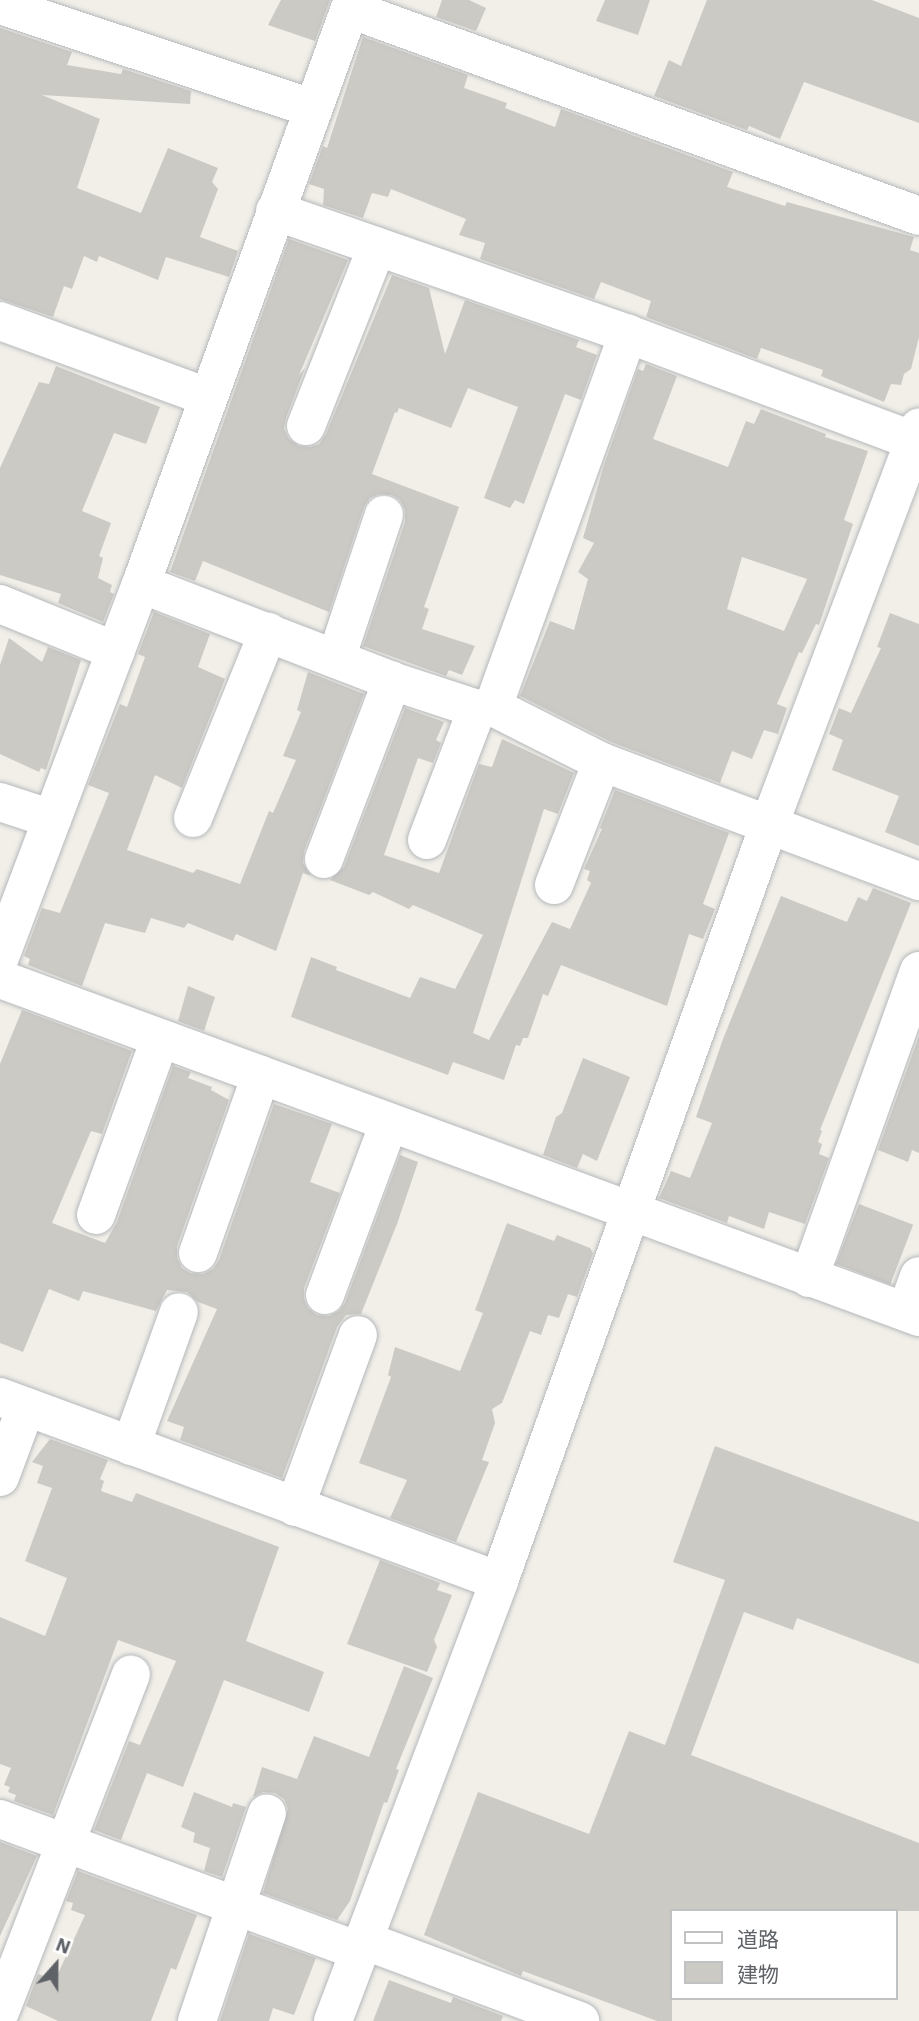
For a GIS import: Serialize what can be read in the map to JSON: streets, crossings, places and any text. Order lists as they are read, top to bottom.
{
  "legend": ["道路", "建物"],
  "north": "top"
}
